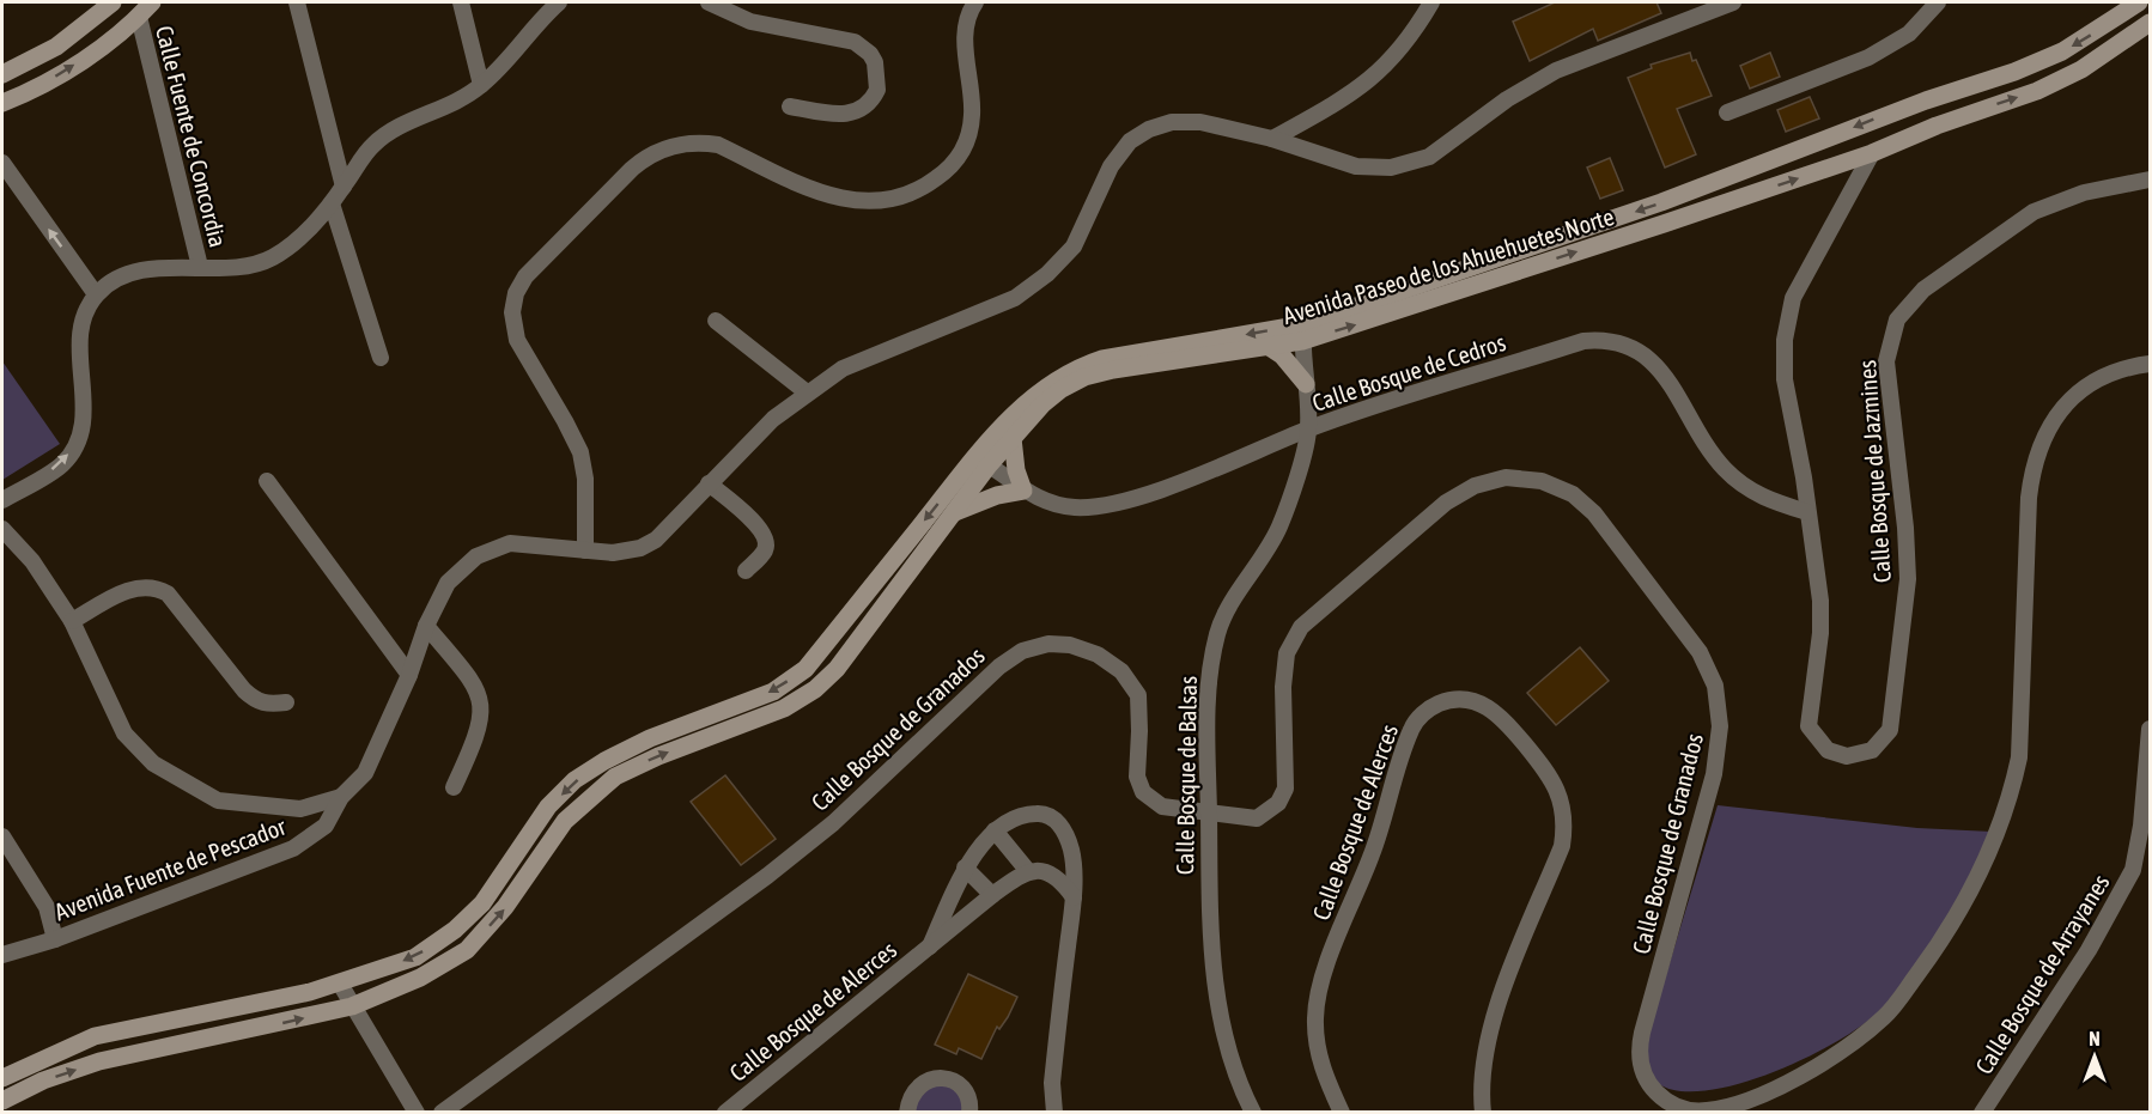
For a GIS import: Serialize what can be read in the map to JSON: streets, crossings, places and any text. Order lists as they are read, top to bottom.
{
  "streets": {
    "street": [
      "Calle Fuente de Concordia",
      "Avenida Paseo de los Ahuehuetes Norte",
      "Calle Bosque de Cedros",
      "Calle Bosque de Jazmines",
      "Calle Bosque de Granados",
      "Calle Bosque de Balsas",
      "Calle Bosque de Alerces",
      "Avenida Fuente de Pescador",
      "Calle Bosque de Arrayanes"
    ]
  },
  "crossings": [
    ["Avenida Paseo de los Ahuehuetes Norte", "Calle Bosque de Cedros"],
    ["Avenida Paseo de los Ahuehuetes Norte", "Calle Bosque de Jazmines"],
    ["Avenida Paseo de los Ahuehuetes Norte", "Calle Bosque de Balsas"],
    ["Calle Bosque de Cedros", "Calle Bosque de Jazmines"],
    ["Calle Bosque de Cedros", "Calle Bosque de Balsas"],
    ["Calle Bosque de Granados", "Calle Bosque de Balsas"]
  ],
  "north": "top"
}
